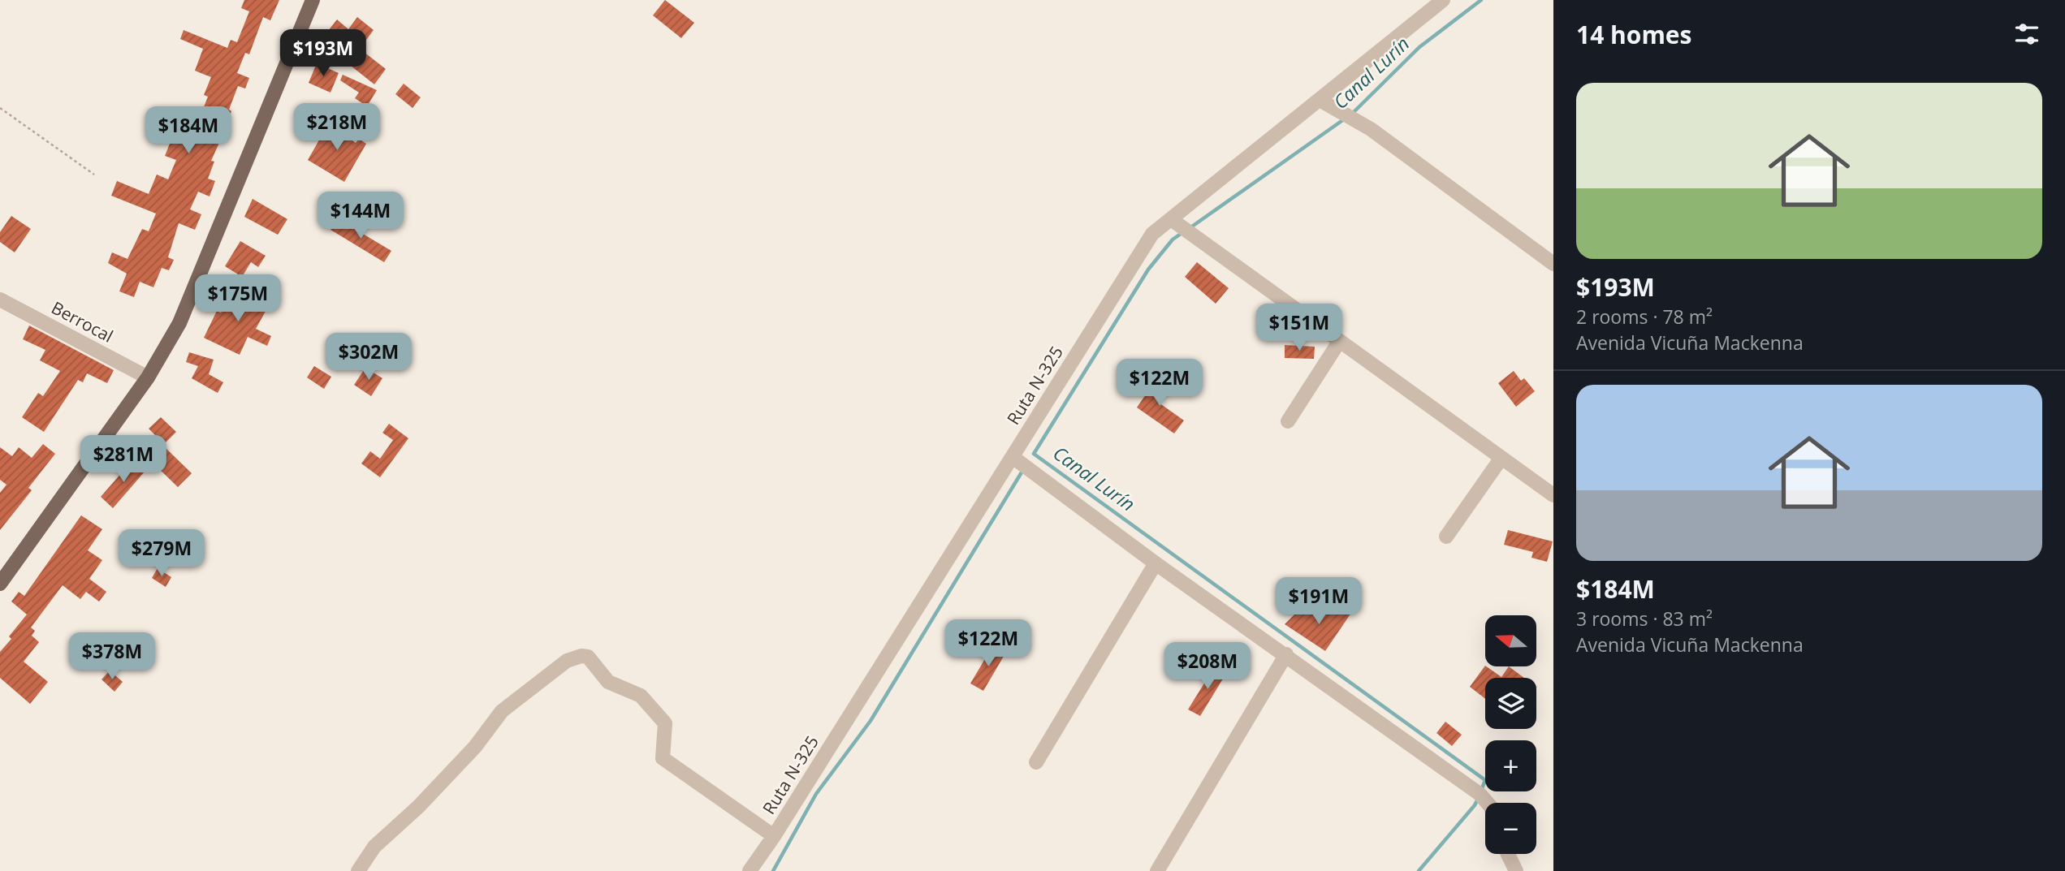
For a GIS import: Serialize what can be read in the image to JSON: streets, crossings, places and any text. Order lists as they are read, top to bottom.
{
  "streets": {
    "street": ["Berrocal", "Ruta N-325"]
  },
  "water": ["Canal Lurín"],
  "north": "left",
  "page": {
    "heading": "14 homes",
    "price": [
      "$193M",
      "$218M",
      "$184M",
      "$144M",
      "$175M",
      "$151M",
      "$302M",
      "$122M",
      "$281M",
      "$279M",
      "$191M",
      "$122M",
      "$378M",
      "$208M"
    ],
    "list": [
      {
        "name": "$193M",
        "note": "2 rooms · 78 m² · Avenida Vicuña Mackenna"
      },
      {
        "name": "$184M",
        "note": "3 rooms · 83 m² · Avenida Vicuña Mackenna"
      }
    ],
    "map_buttons": ["+", "−"]
  }
}
